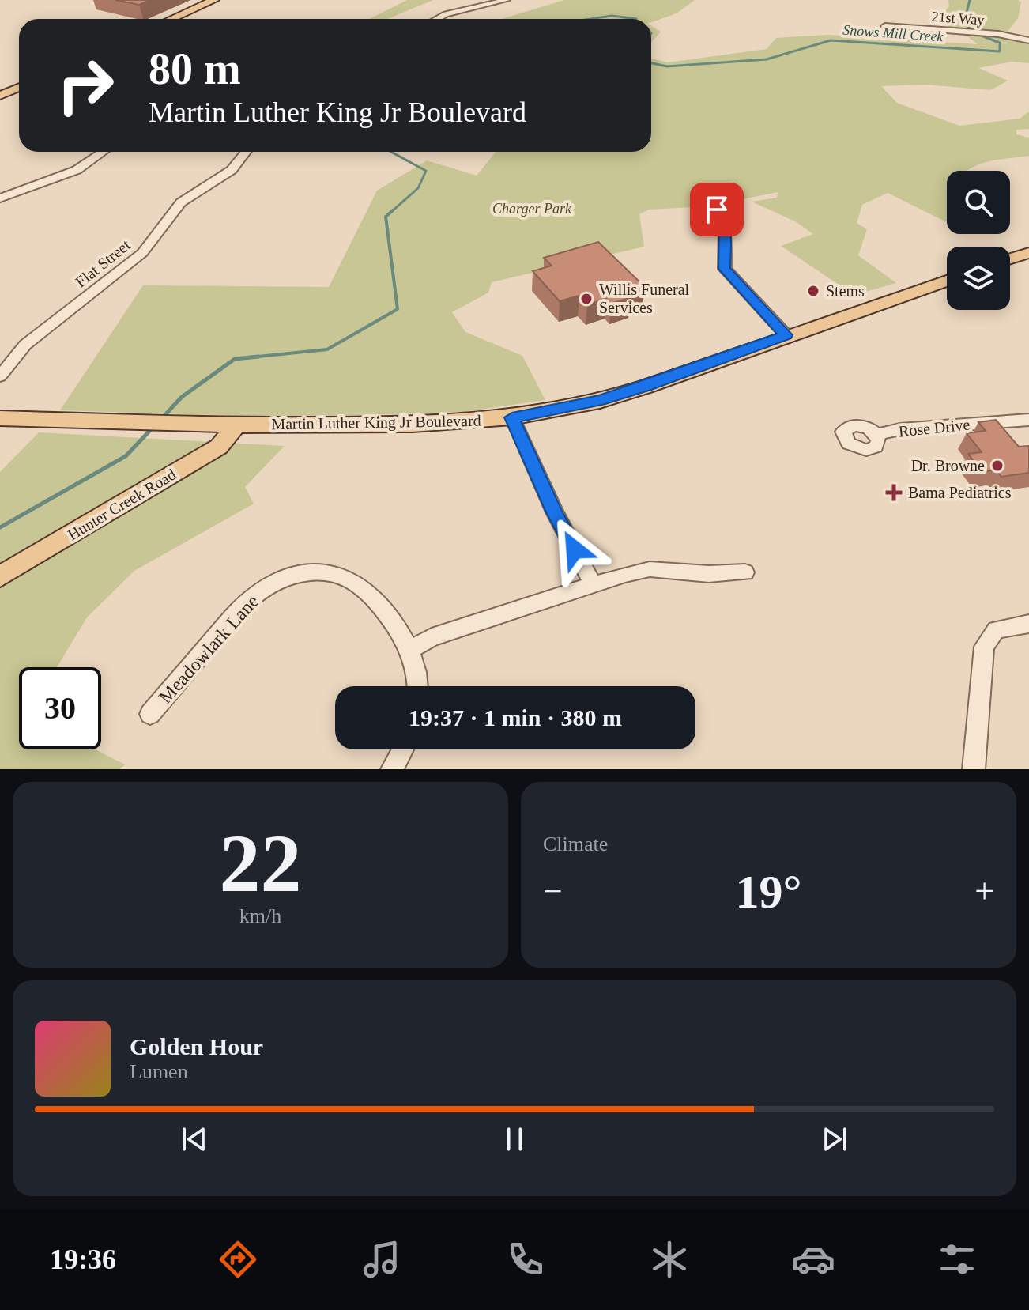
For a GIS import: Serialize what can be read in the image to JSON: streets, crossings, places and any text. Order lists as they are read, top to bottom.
{
  "streets": {
    "main road": ["Martin Luther King Jr Boulevard", "Hunter Creek Road"],
    "street": [
      "21st Way",
      "Flat Street",
      "Rose Drive",
      "Meadowlark Lane"
    ]
  },
  "crossings": [
    ["Martin Luther King Jr Boulevard", "Hunter Creek Road"]
  ],
  "water": ["Snows Mill Creek"],
  "parks": ["Charger Park"],
  "places": {
    "other": ["Stems", "Willis Funeral Services", "Dr. Browne"],
    "health": ["Bama Pediatrics"]
  },
  "page": {
    "turn": ["80 m", "Martin Luther King Jr Boulevard"],
    "limit": "30",
    "trip": "19:37 · 1 min · 380 m",
    "tile": [
      ["22", "km/h"],
      "Climate"
    ],
    "heat": ["−", "19°", "+"],
    "song": ["Golden Hour", "Lumen"],
    "tabs": "19:36"
  }
}
